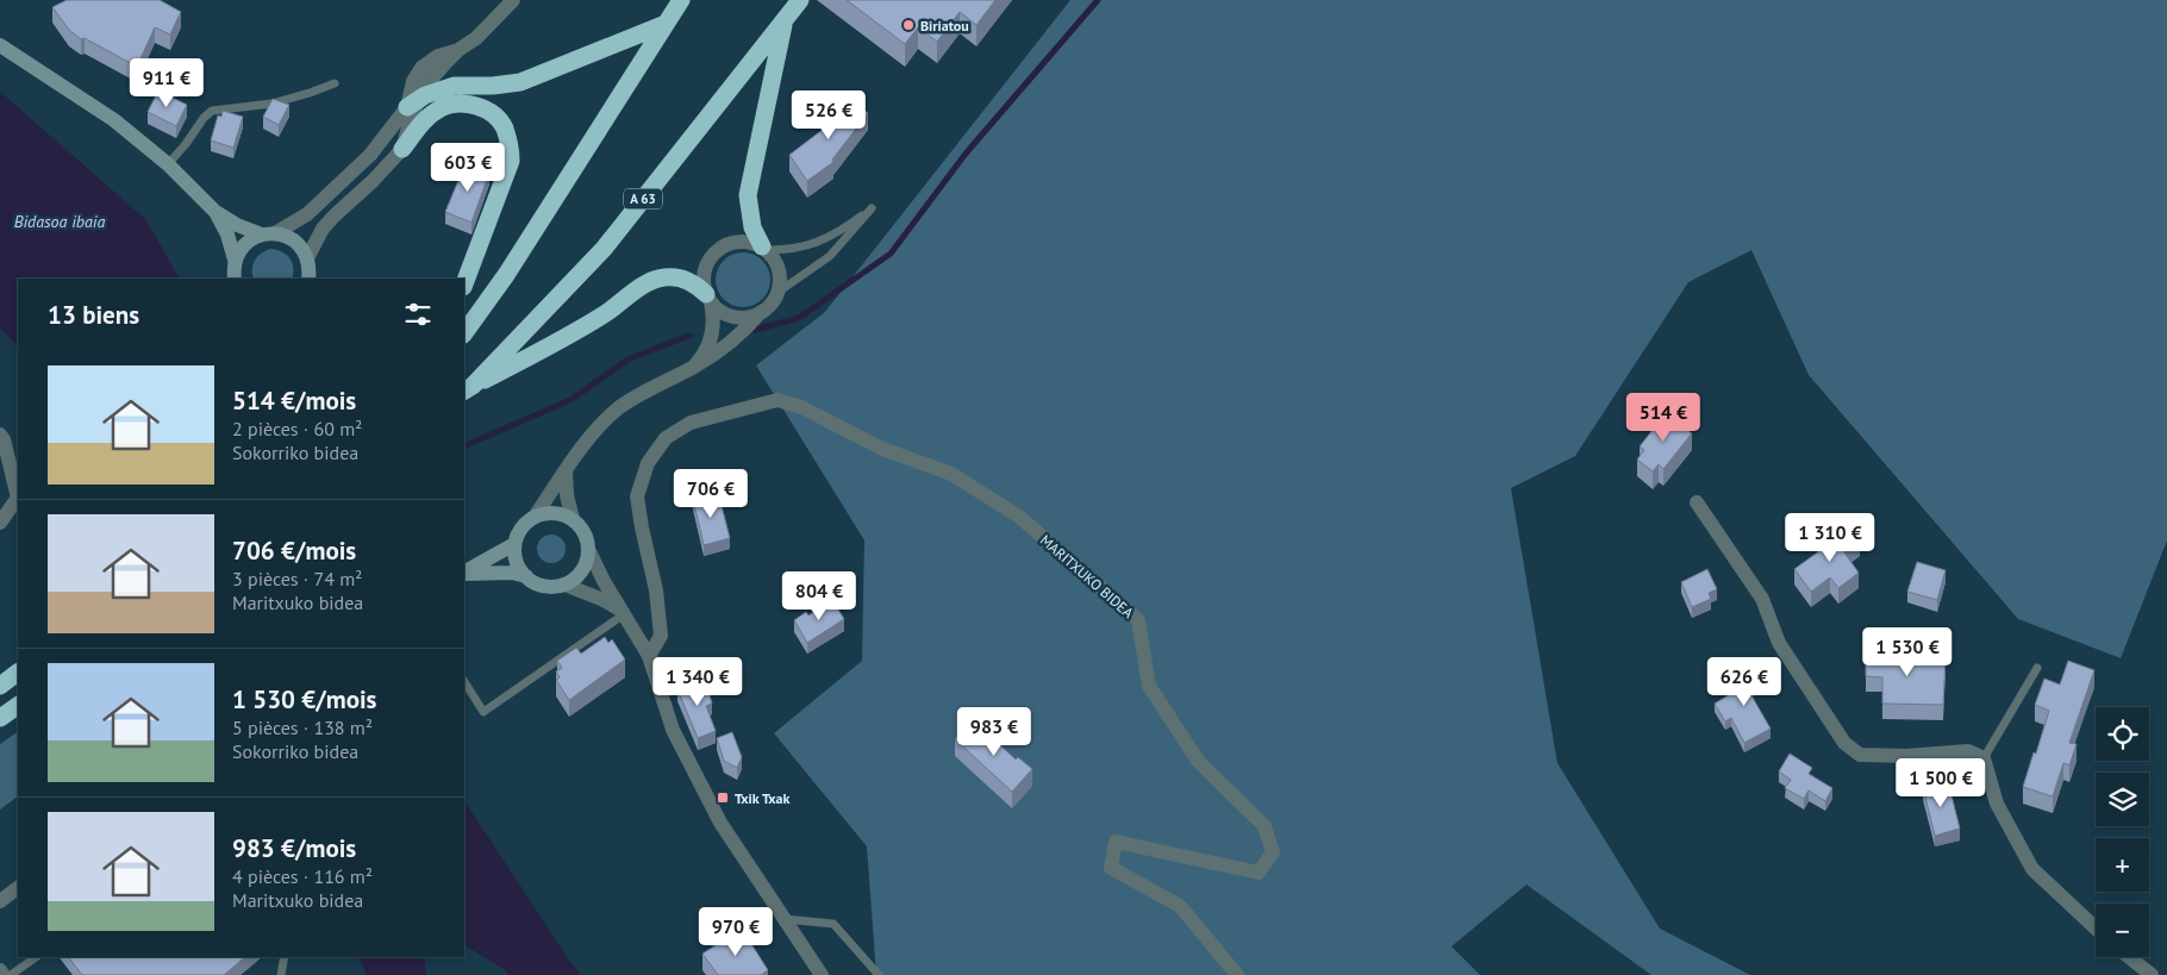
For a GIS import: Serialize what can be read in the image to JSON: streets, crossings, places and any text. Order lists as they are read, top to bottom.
{
  "streets": {
    "highway": ["A 63"],
    "street": ["MARITXUKO BIDEA"]
  },
  "water": ["Bidasoa ibaia"],
  "places": {
    "other": ["Biriatou"],
    "transit": ["Txik Txak"]
  },
  "page": {
    "price": [
      "911 €",
      "526 €",
      "603 €",
      "514 €",
      "706 €",
      "1 310 €",
      "804 €",
      "1 530 €",
      "1 340 €",
      "626 €",
      "983 €",
      "1 500 €",
      "970 €"
    ],
    "heading": "13 biens",
    "list": [
      {
        "name": "514 €/mois",
        "note": "2 pièces · 60 m² · Sokorriko bidea"
      },
      {
        "name": "706 €/mois",
        "note": "3 pièces · 74 m² · Maritxuko bidea"
      },
      {
        "name": "1 530 €/mois",
        "note": "5 pièces · 138 m² · Sokorriko bidea"
      },
      {
        "name": "983 €/mois",
        "note": "4 pièces · 116 m² · Maritxuko bidea"
      }
    ],
    "map_buttons": ["+", "−"]
  }
}
